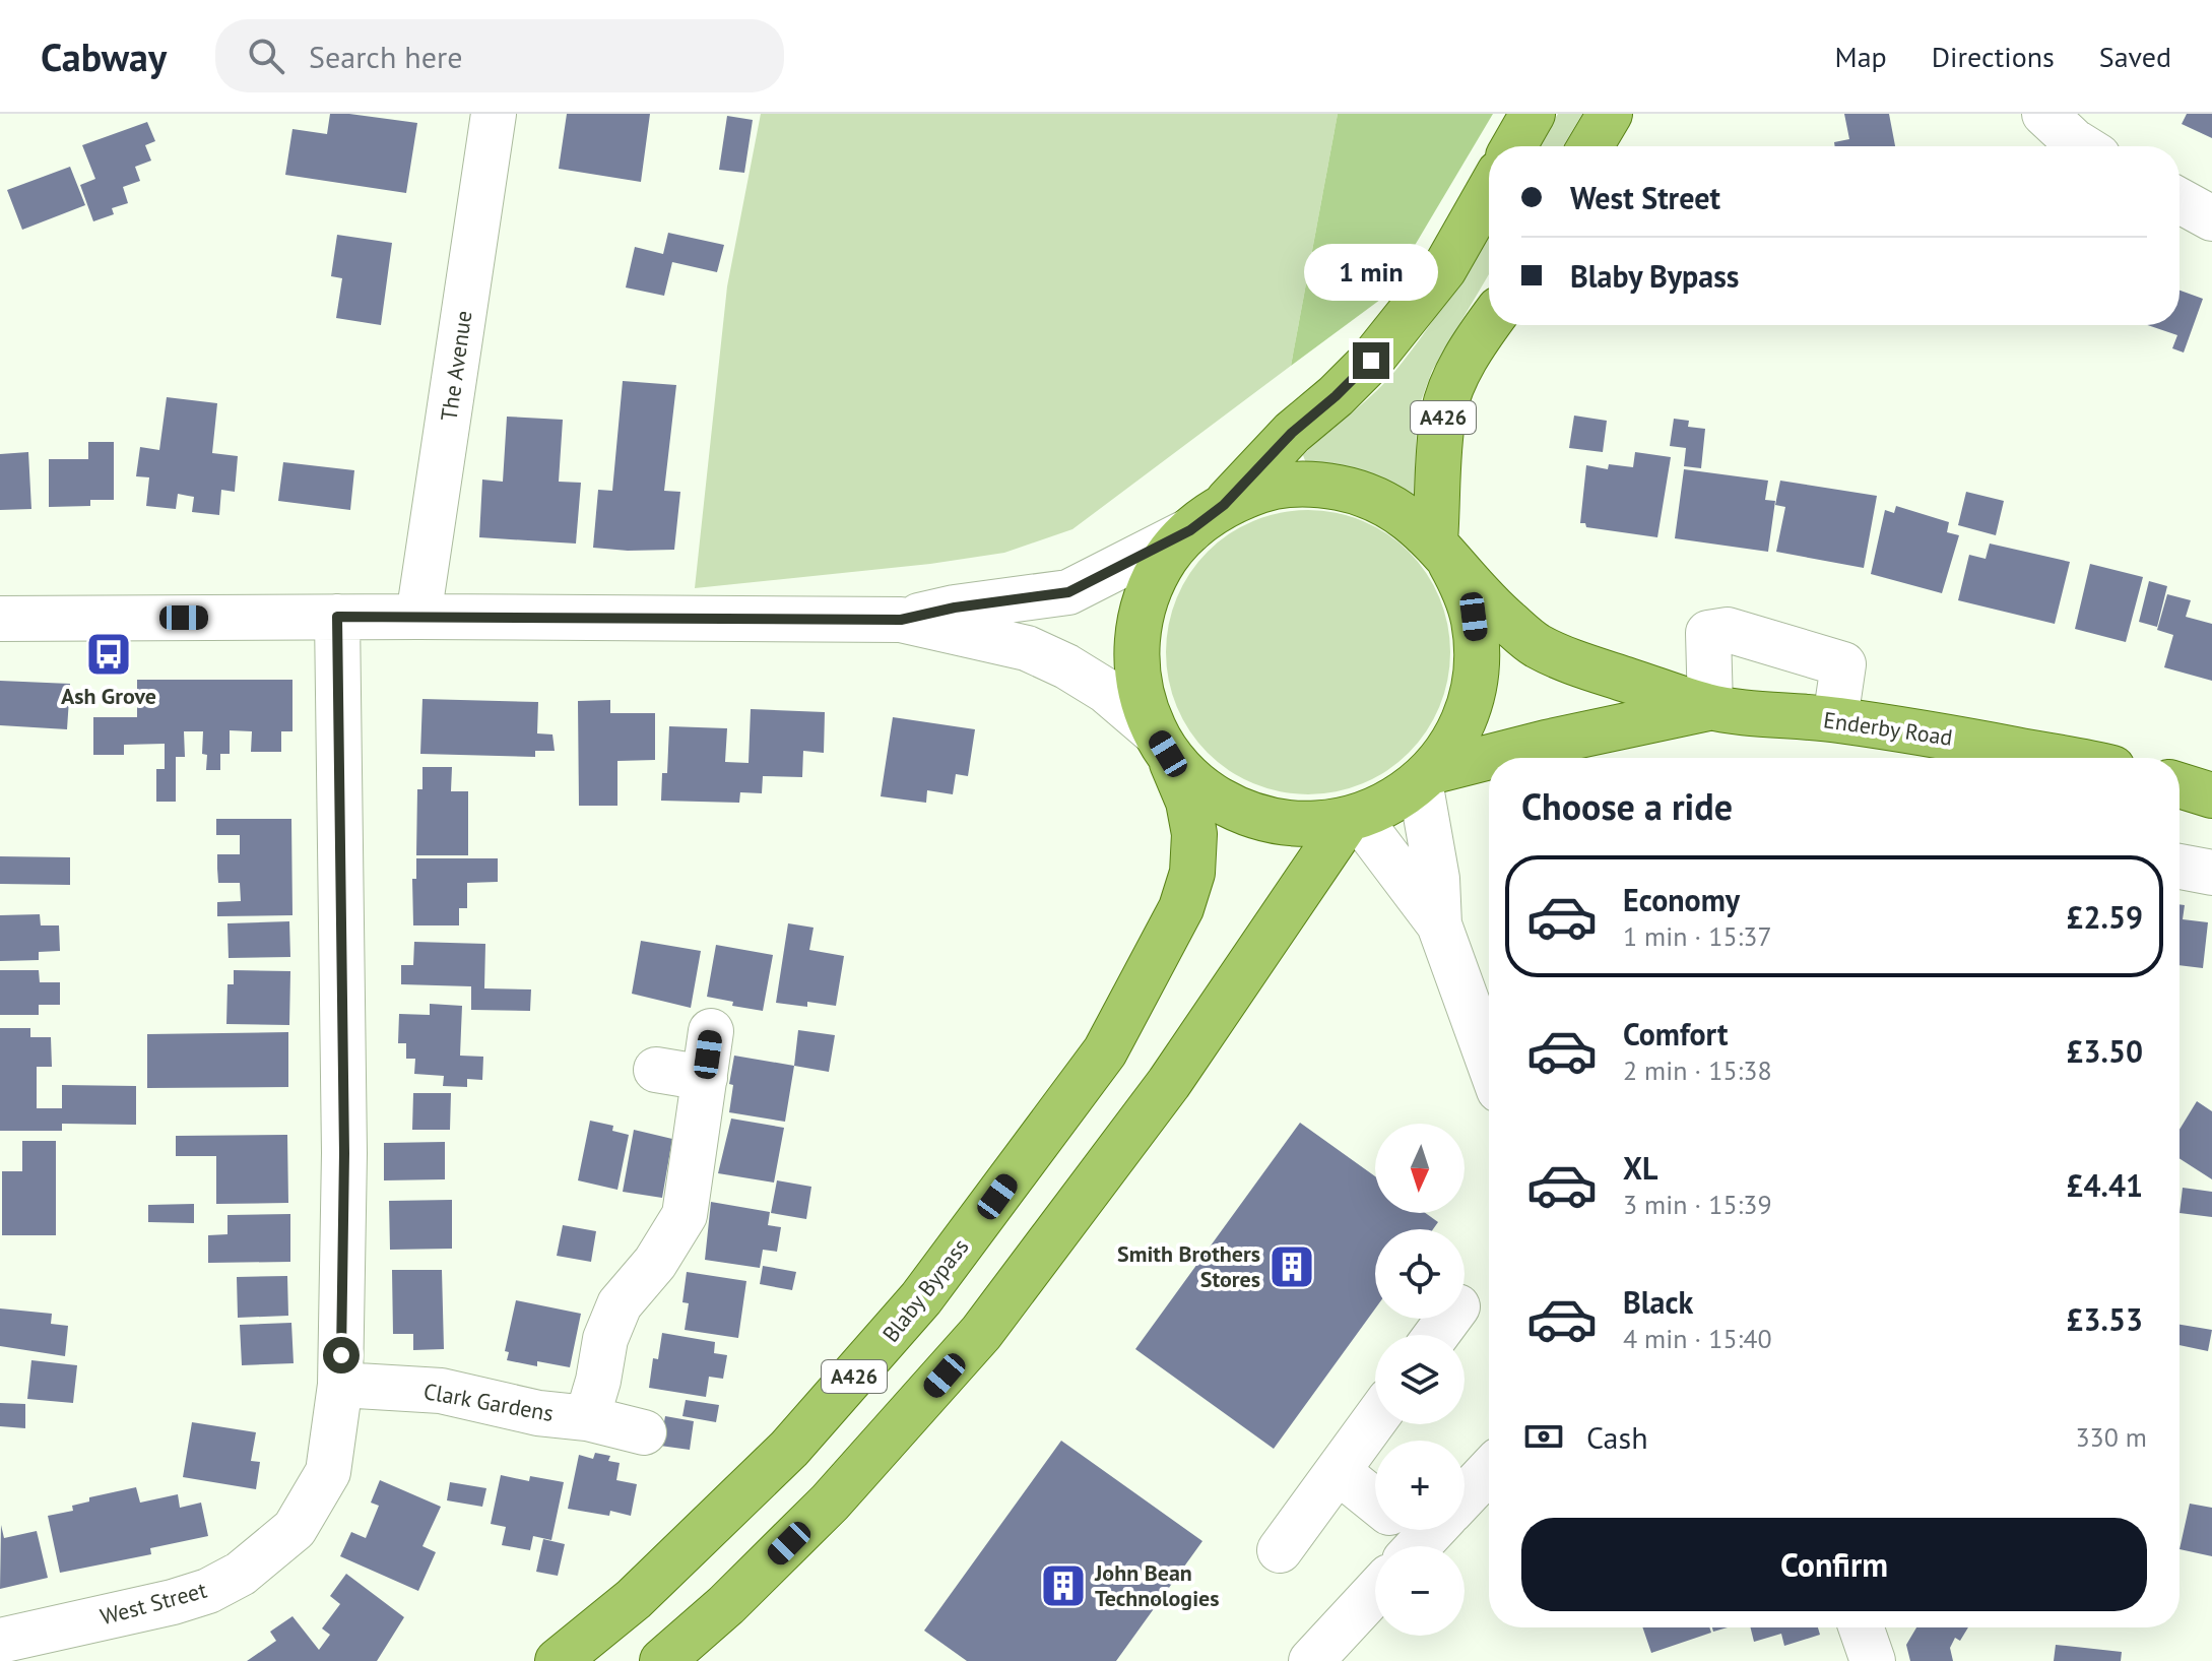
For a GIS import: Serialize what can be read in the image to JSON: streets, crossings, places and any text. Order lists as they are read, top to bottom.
{
  "streets": {
    "main road": ["A426", "Enderby Road", "Blaby Bypass"],
    "street": ["The Avenue", "Clark Gardens", "West Street"]
  },
  "crossings": [
    ["Clark Gardens", "West Street"]
  ],
  "places": {
    "bus stop": ["Ash Grove"],
    "building": ["Smith Brothers Stores", "John Bean Technologies"]
  },
  "north": "bottom",
  "page": {
    "header": "Cabway",
    "search": "Search here",
    "nav": ["Map", "Directions", "Saved"],
    "banner": ["West Street", "Blaby Bypass"],
    "bubble": "1 min",
    "heading": "Choose a ride",
    "list": [
      {
        "name": "Economy",
        "note": "1 min · 15:37",
        "value": "£2.59"
      },
      {
        "name": "Comfort",
        "note": "2 min · 15:38",
        "value": "£3.50"
      },
      {
        "name": "XL",
        "note": "3 min · 15:39",
        "value": "£4.41"
      },
      {
        "name": "Black",
        "note": "4 min · 15:40",
        "value": "£3.53"
      }
    ],
    "map_buttons": ["+", "−"],
    "pay": ["Cash", "330 m"],
    "buttons": "Confirm"
  }
}
